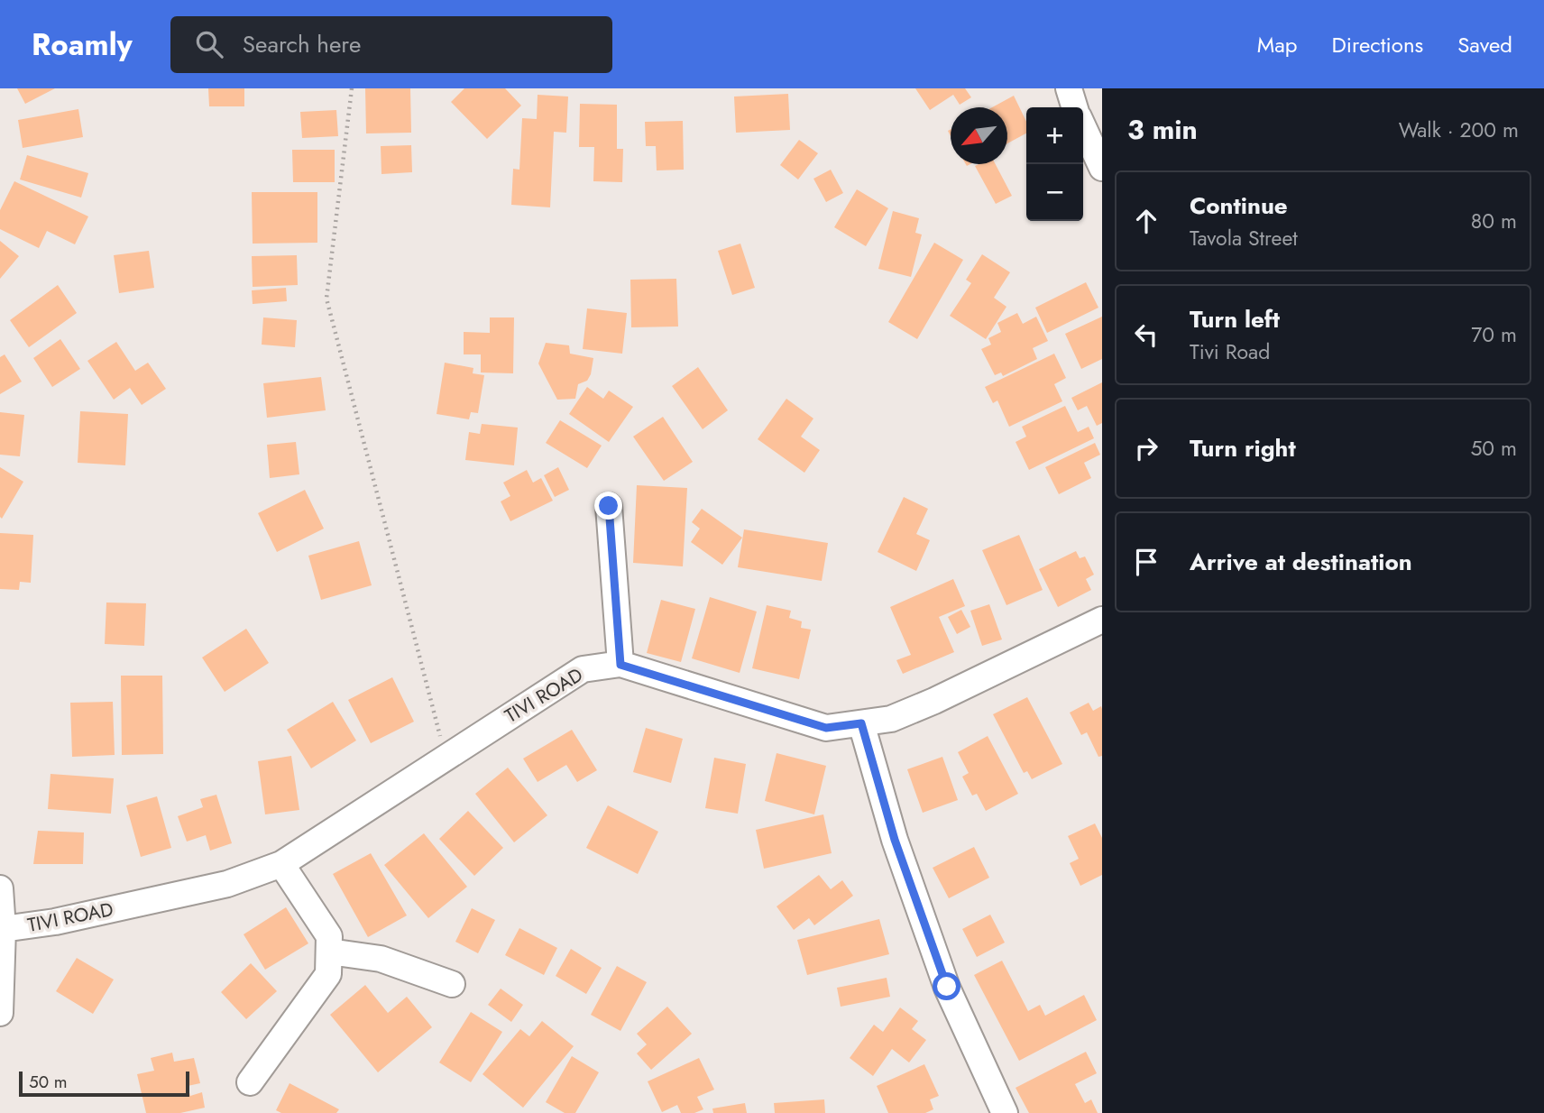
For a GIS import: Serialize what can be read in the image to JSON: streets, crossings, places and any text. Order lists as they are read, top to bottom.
{
  "streets": {
    "street": ["TIVI ROAD"]
  },
  "scale_bar": "50 m",
  "north": "bottom left",
  "page": {
    "header": "Roamly",
    "search": "Search here",
    "nav": ["Map", "Directions", "Saved"],
    "heading": ["3 min", "Walk · 200 m"],
    "map_buttons": ["+", "−"],
    "list": [
      ["Continue", "Tavola Street", "80 m"],
      ["Turn left", "Tivi Road", "70 m"],
      ["Turn right", "50 m"],
      "Arrive at destination"
    ],
    "scale": "50 m"
  }
}
